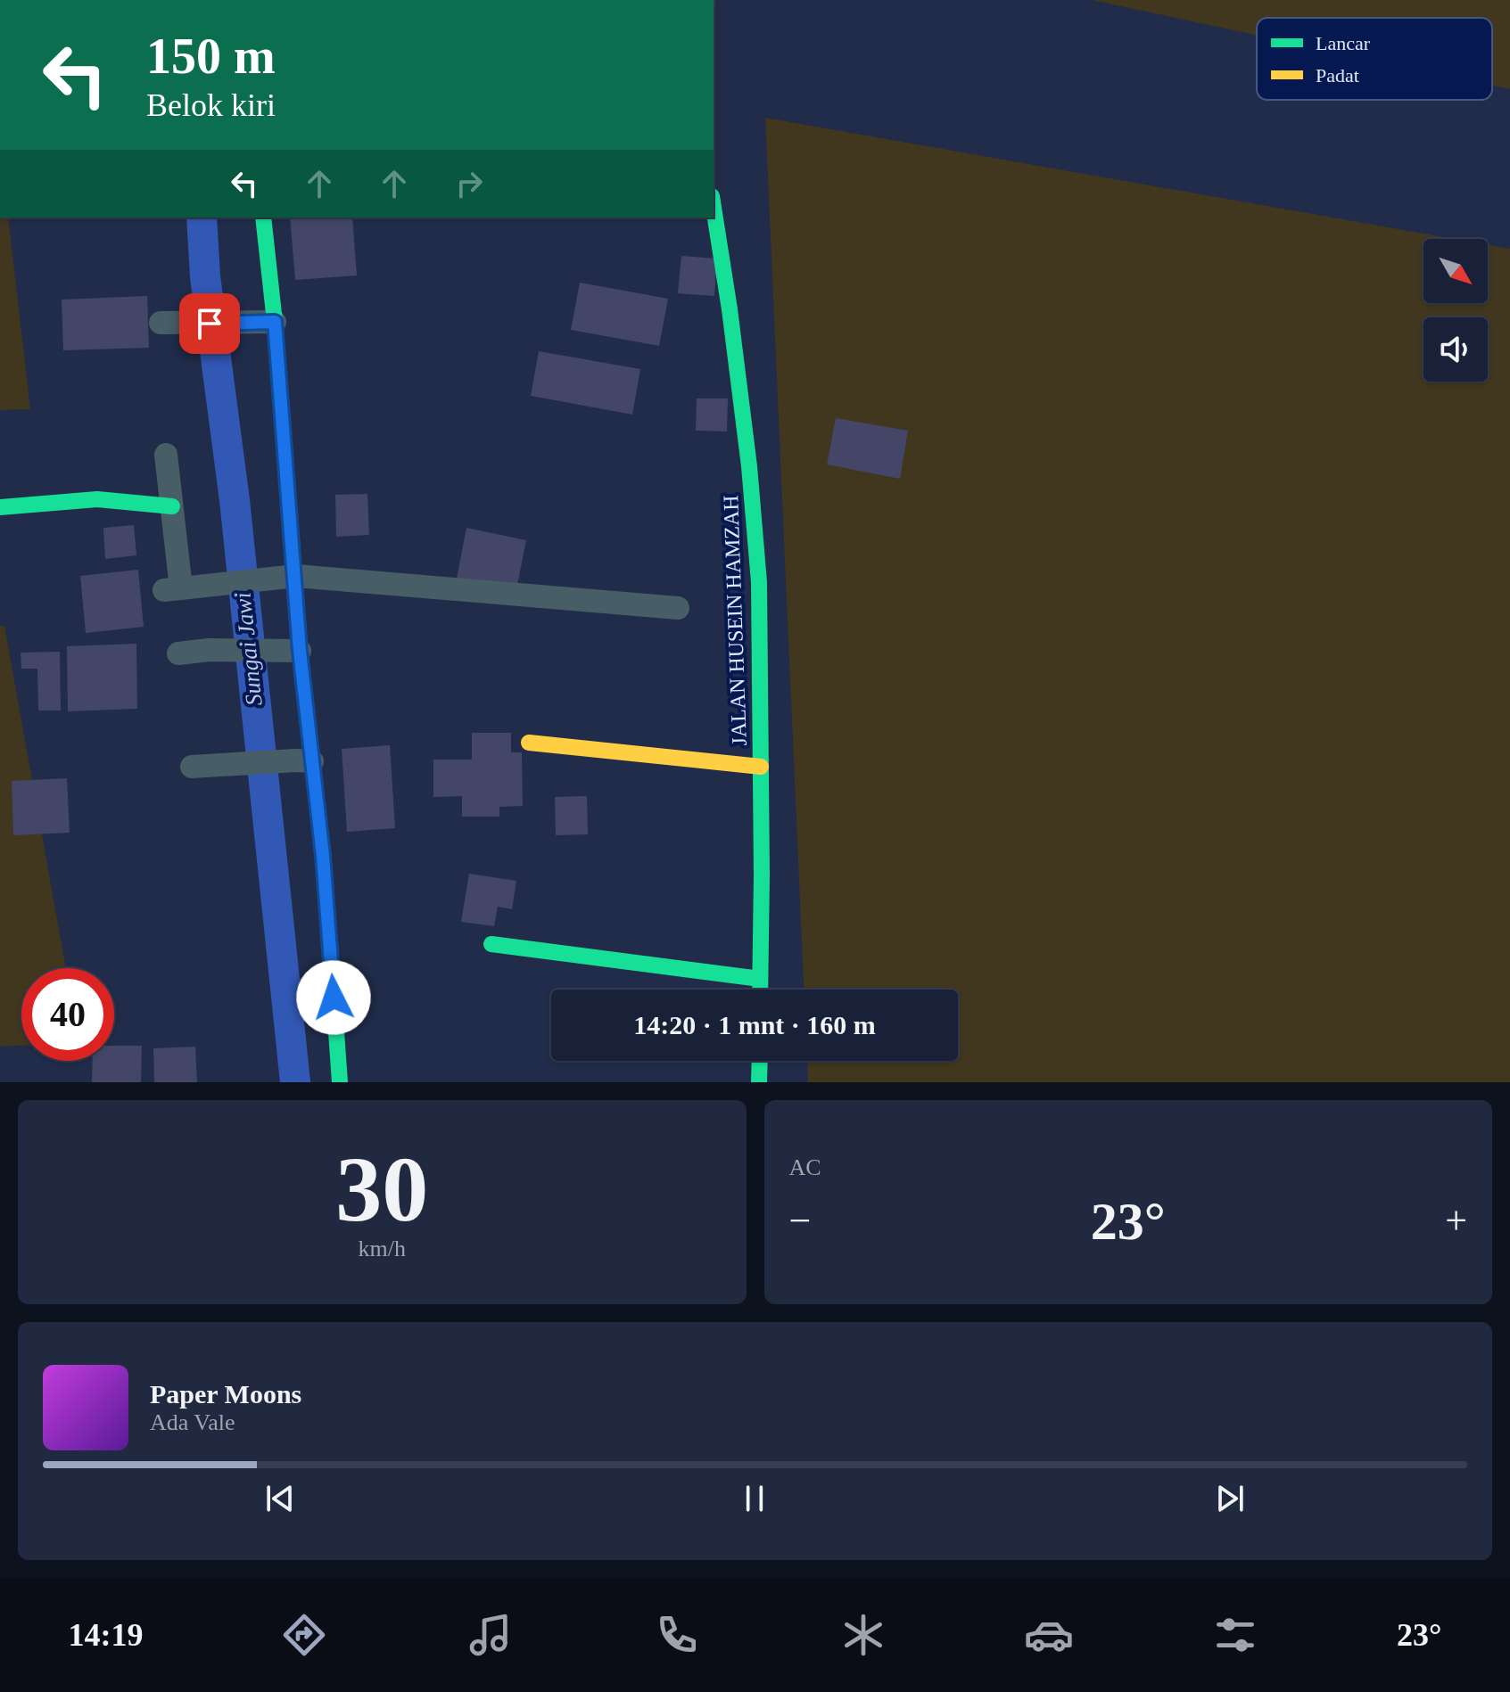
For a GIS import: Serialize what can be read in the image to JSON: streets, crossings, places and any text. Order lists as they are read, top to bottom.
{
  "streets": {
    "street": ["JALAN HUSEIN HAMZAH"]
  },
  "water": ["Sungai Jawi"],
  "legend": ["Lancar", "Padat"],
  "north": "bottom right",
  "page": {
    "turn": ["150 m", "Belok kiri"],
    "limit": "40",
    "trip": "14:20 · 1 mnt · 160 m",
    "tile": [
      ["30", "km/h"],
      "AC"
    ],
    "heat": ["−", "23°", "+"],
    "song": ["Paper Moons", "Ada Vale"],
    "tabs": ["14:19", "23°"]
  }
}
